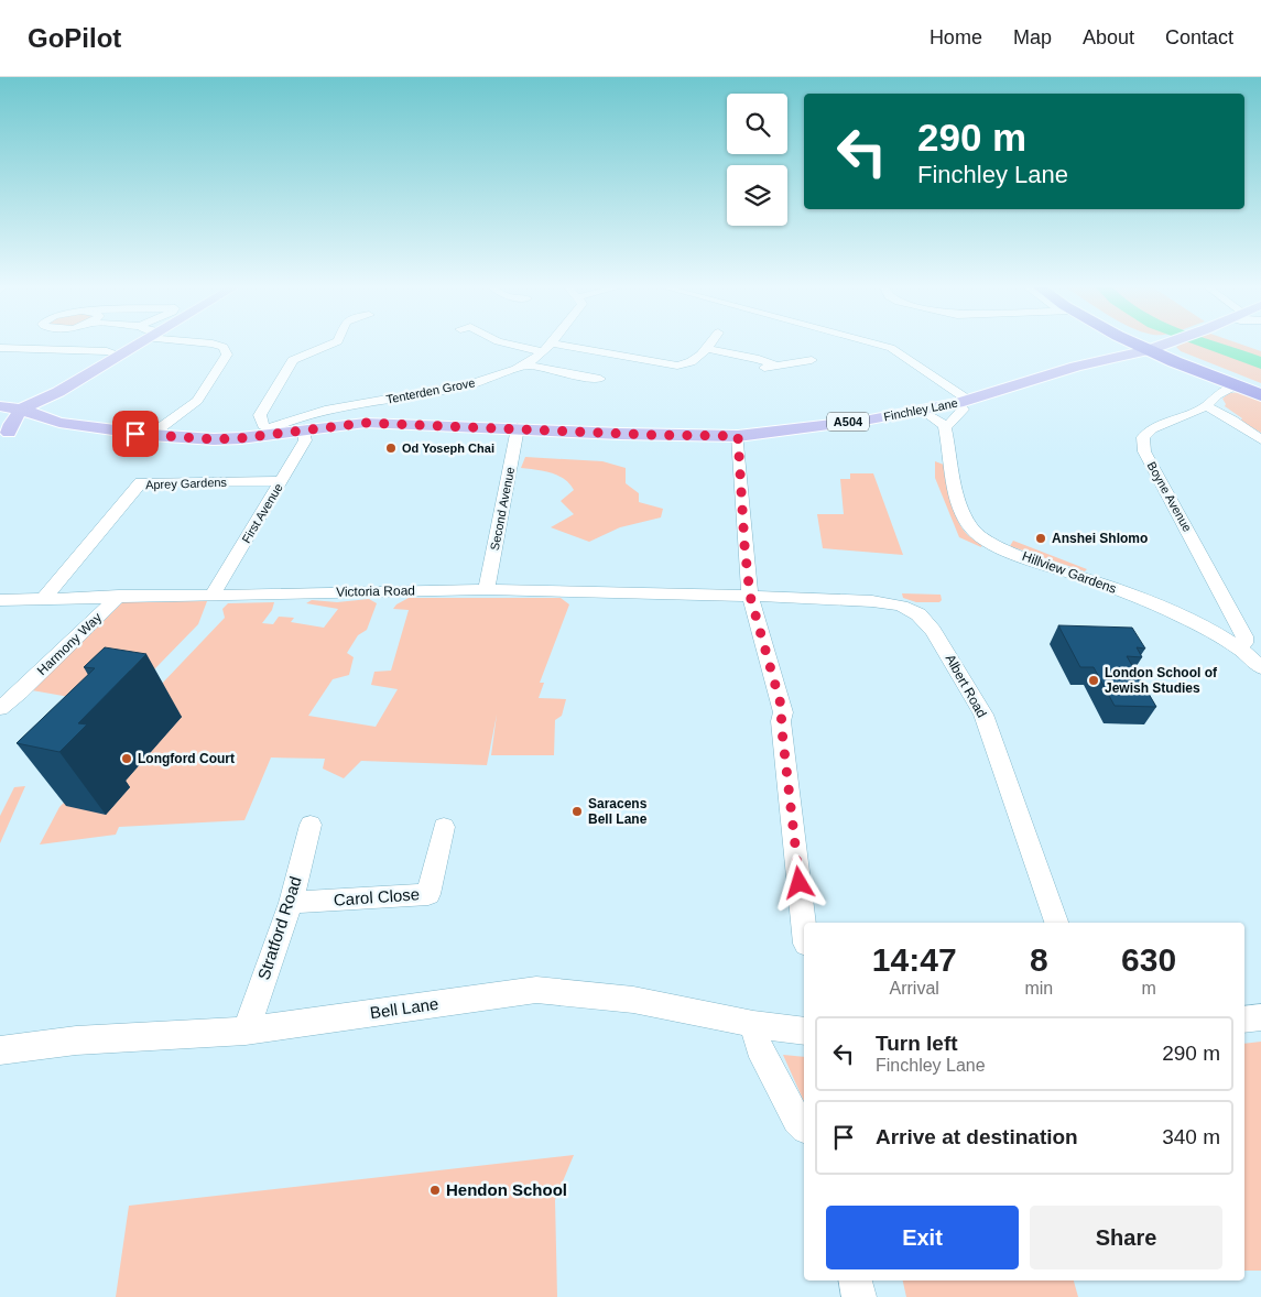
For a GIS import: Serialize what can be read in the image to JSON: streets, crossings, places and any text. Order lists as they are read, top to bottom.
{
  "streets": {
    "main road": ["Finchley Lane", "A504"],
    "street": [
      "Tenterden Grove",
      "Aprey Gardens",
      "Boyne Avenue",
      "Second Avenue",
      "First Avenue",
      "Hillview Gardens",
      "Victoria Road",
      "Harmony Way",
      "Albert Road",
      "Carol Close",
      "Stratford Road",
      "Bell Lane"
    ]
  },
  "crossings": [
    ["Tenterden Grove", "Finchley Lane"],
    ["Finchley Lane", "A504"],
    ["Finchley Lane", "Second Avenue"],
    ["Finchley Lane", "First Avenue"],
    ["Aprey Gardens", "First Avenue"],
    ["Aprey Gardens", "Victoria Road"],
    ["Boyne Avenue", "Hillview Gardens"],
    ["Second Avenue", "Victoria Road"],
    ["First Avenue", "Victoria Road"],
    ["Victoria Road", "Harmony Way"],
    ["Victoria Road", "Albert Road"],
    ["Carol Close", "Stratford Road"],
    ["Stratford Road", "Bell Lane"]
  ],
  "places": [
    "Od Yoseph Chai",
    "Anshei Shlomo",
    "London School of Jewish Studies",
    "Longford Court",
    "Saracens Bell Lane",
    "Hendon School"
  ],
  "page": {
    "header": "GoPilot",
    "nav": [
      "Home",
      "Map",
      "About",
      "Contact"
    ],
    "turn": ["290 m", "Finchley Lane"],
    "eta": [
      "14:47",
      "Arrival",
      "8",
      "min",
      "630",
      "m"
    ],
    "list": [
      {
        "name": "Turn left",
        "note": "Finchley Lane",
        "value": "290 m"
      },
      {
        "name": "Arrive at destination",
        "value": "340 m"
      }
    ],
    "buttons": ["Exit", "Share"]
  }
}
